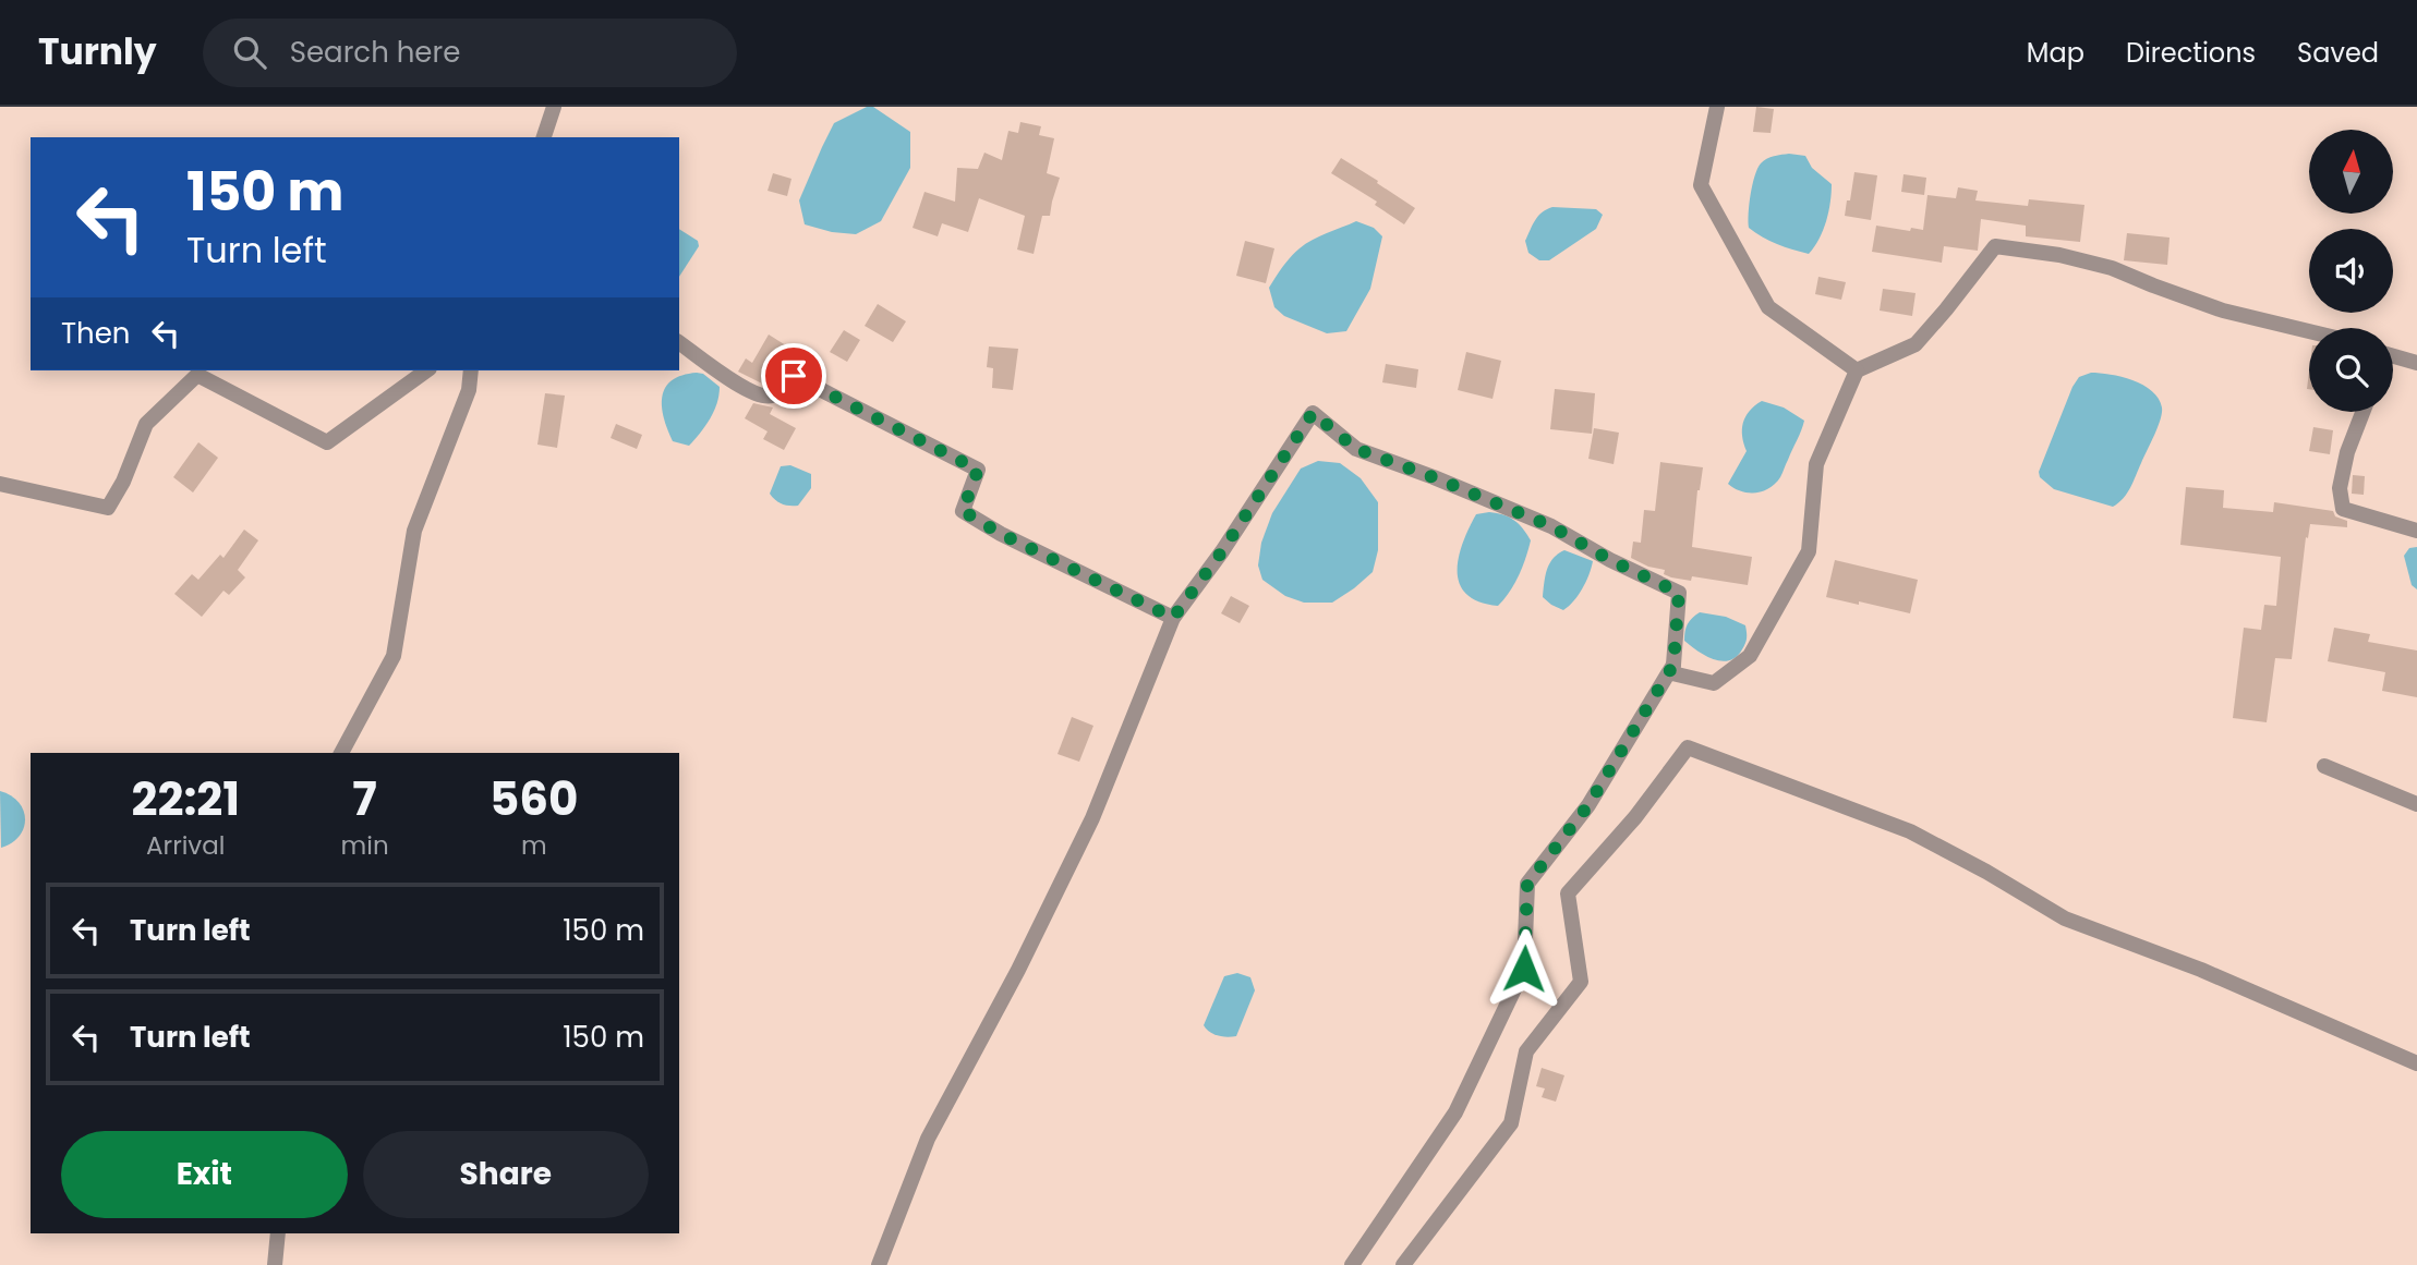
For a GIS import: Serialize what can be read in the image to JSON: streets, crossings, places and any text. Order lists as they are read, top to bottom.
{
  "north": "top",
  "page": {
    "header": "Turnly",
    "search": "Search here",
    "nav": ["Map", "Directions", "Saved"],
    "turn": ["150 m", "Turn left"],
    "then": "Then",
    "eta": [
      "22:21",
      "Arrival",
      "7",
      "min",
      "560",
      "m"
    ],
    "list": [
      {
        "name": "Turn left",
        "value": "150 m"
      },
      {
        "name": "Turn left",
        "value": "150 m"
      }
    ],
    "buttons": ["Exit", "Share"]
  }
}
